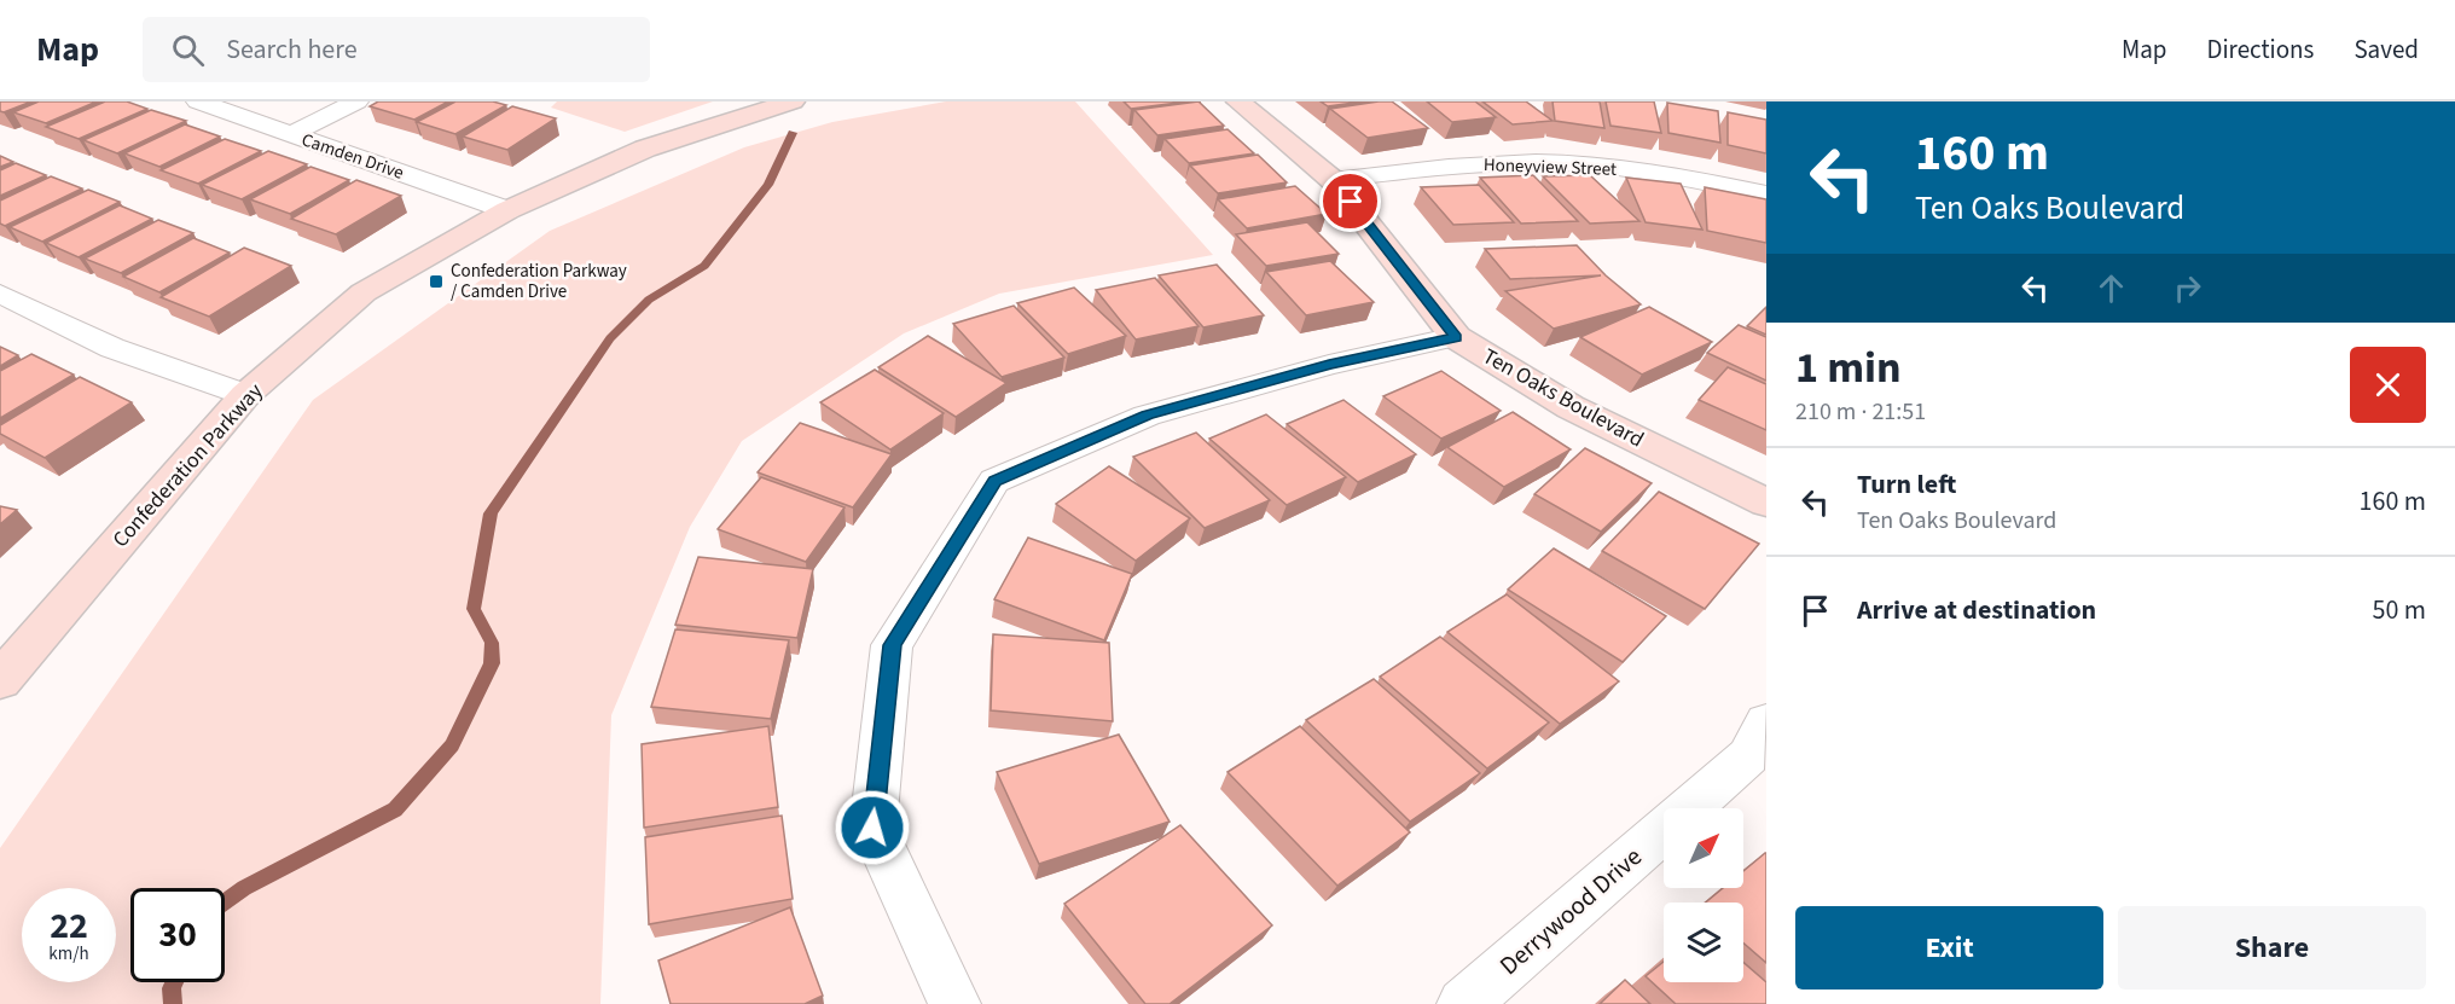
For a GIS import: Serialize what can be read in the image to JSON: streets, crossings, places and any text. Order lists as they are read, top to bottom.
{
  "streets": {
    "street": [
      "Camden Drive",
      "Honeyview Street",
      "Ten Oaks Boulevard",
      "Confederation Parkway",
      "Derrywood Drive"
    ]
  },
  "crossings": [
    ["Camden Drive", "Confederation Parkway"],
    ["Honeyview Street", "Ten Oaks Boulevard"]
  ],
  "places": {
    "transit": ["Confederation Parkway / Camden Drive"]
  },
  "north": "top right",
  "page": {
    "header": "Map",
    "search": "Search here",
    "nav": ["Map", "Directions", "Saved"],
    "turn": ["160 m", "Ten Oaks Boulevard"],
    "heading": ["1 min", "210 m · 21:51"],
    "list": [
      {
        "name": "Turn left",
        "note": "Ten Oaks Boulevard",
        "value": "160 m"
      },
      {
        "name": "Arrive at destination",
        "value": "50 m"
      }
    ],
    "speed": "22 km/h",
    "limit": "30",
    "buttons": ["Exit", "Share"]
  }
}
